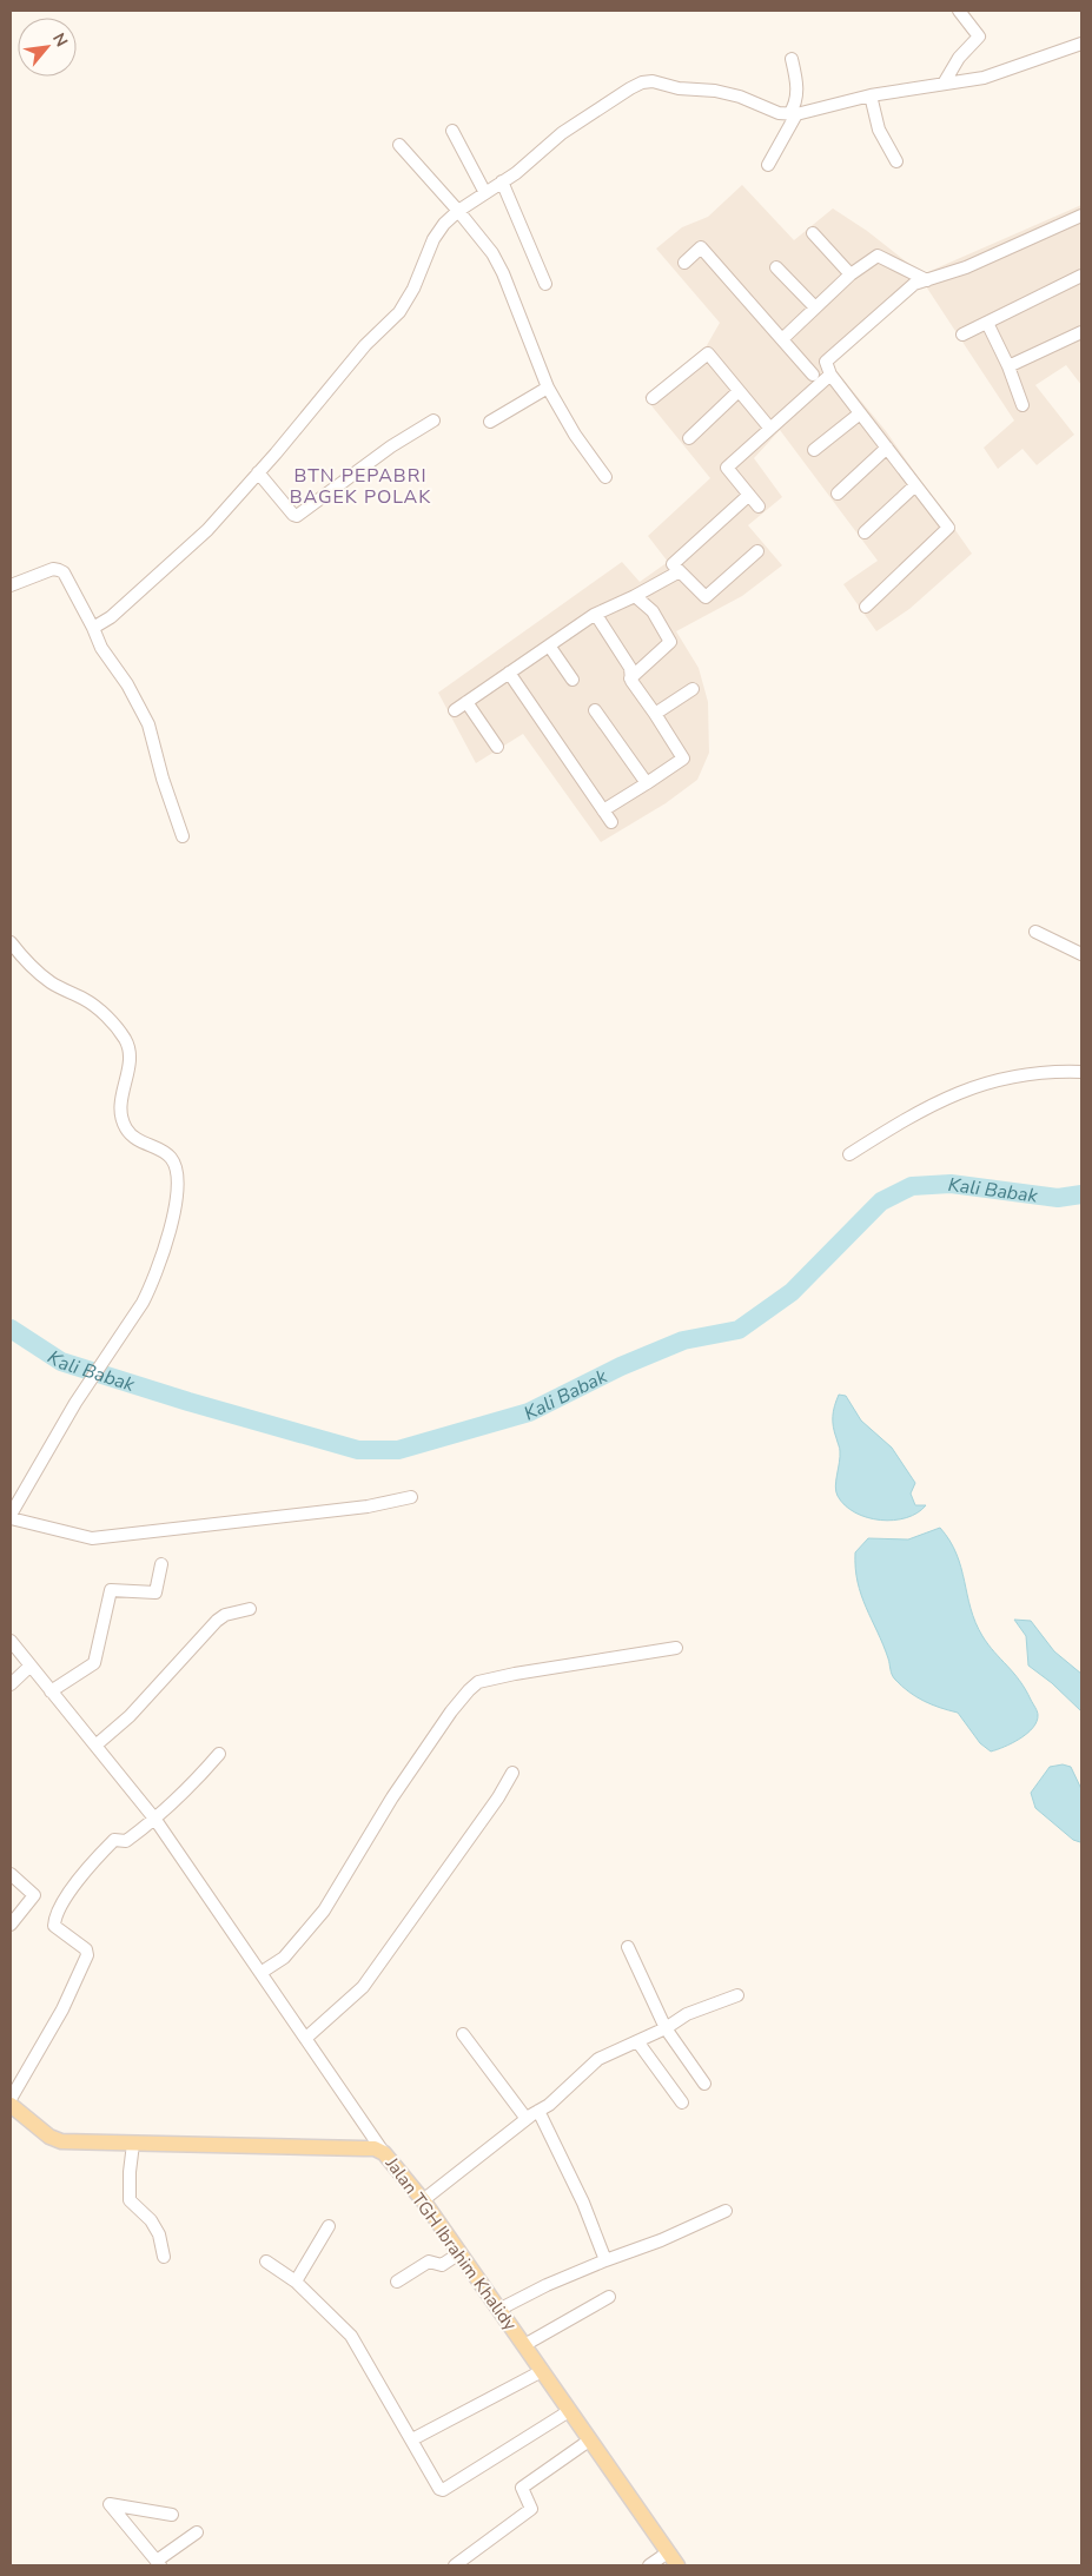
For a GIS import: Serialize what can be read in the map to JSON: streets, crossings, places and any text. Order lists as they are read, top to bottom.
{
  "streets": {
    "main road": ["Jalan TGH Ibrahim Khalidy"]
  },
  "districts": ["BTN PEPABRI BAGEK POLAK"],
  "water": ["Kali Babak"],
  "north": "top right"
}
